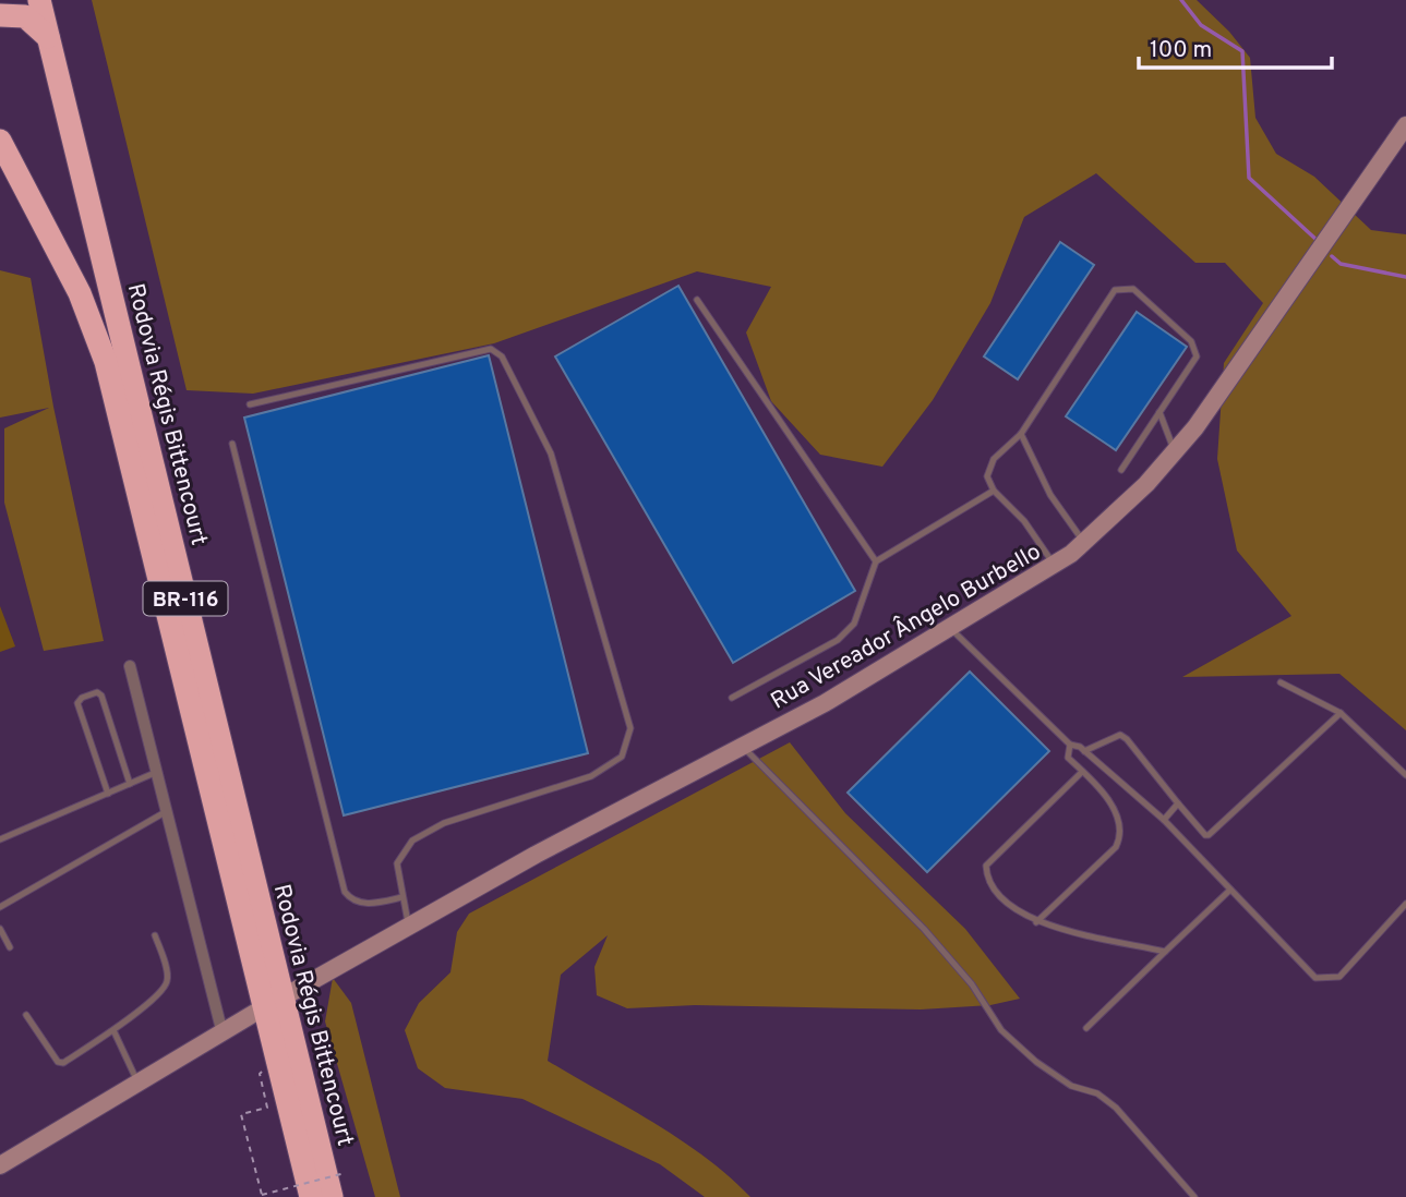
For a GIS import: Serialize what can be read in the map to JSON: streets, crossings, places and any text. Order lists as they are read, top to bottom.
{
  "streets": {
    "highway": ["Rodovia Régis Bittencourt", "BR-116"],
    "main road": ["Rua Vereador Ângelo Burbello"]
  },
  "crossings": [
    ["Rodovia Régis Bittencourt", "Rua Vereador Ângelo Burbello"]
  ],
  "scale_bar": "100 m"
}
